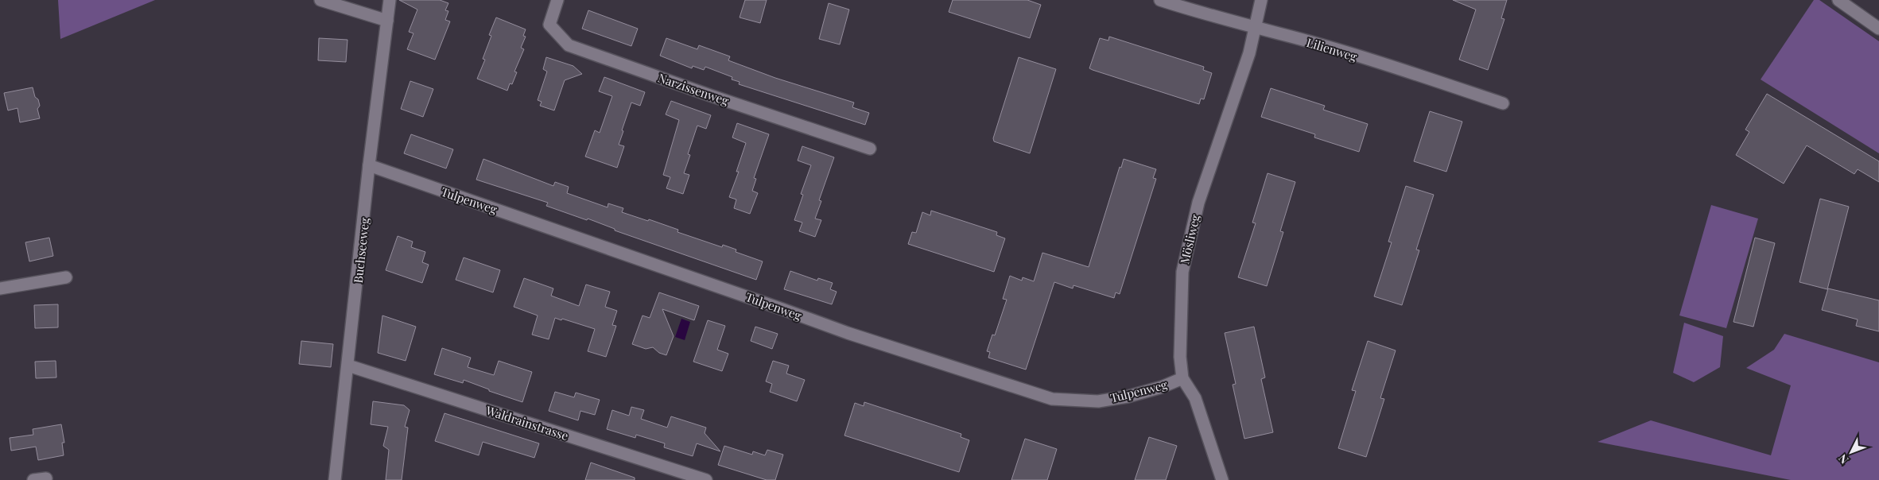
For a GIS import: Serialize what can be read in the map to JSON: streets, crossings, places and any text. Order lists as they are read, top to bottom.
{
  "streets": {
    "street": [
      "Lilienweg",
      "Narzissenweg",
      "Tulpenweg",
      "Mösliweg",
      "Buchseeweg",
      "Waldrainstrasse"
    ]
  },
  "crossings": [
    ["Lilienweg", "Mösliweg"],
    ["Tulpenweg", "Mösliweg"],
    ["Tulpenweg", "Buchseeweg"],
    ["Buchseeweg", "Waldrainstrasse"]
  ],
  "north": "bottom left"
}
